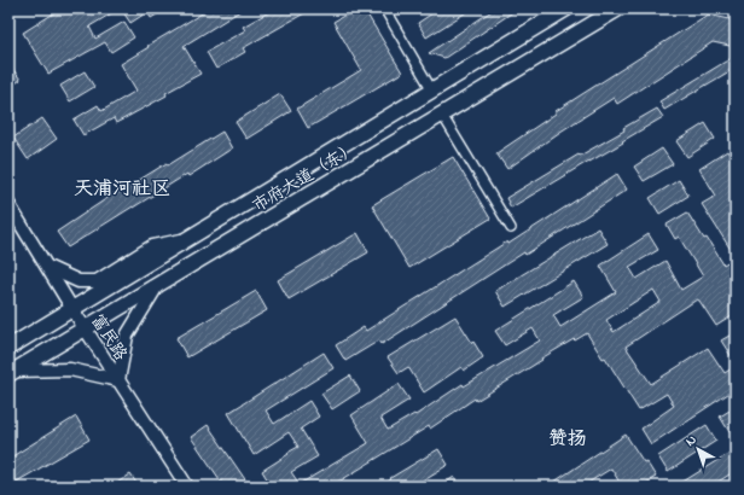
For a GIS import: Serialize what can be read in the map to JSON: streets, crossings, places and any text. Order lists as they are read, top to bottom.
{
  "streets": {
    "main road": ["市府大道（东）"],
    "street": ["富民路"]
  },
  "crossings": [
    ["市府大道（东）", "富民路"]
  ],
  "districts": ["天浦河社区", "赞扬"],
  "north": "top left"
}
